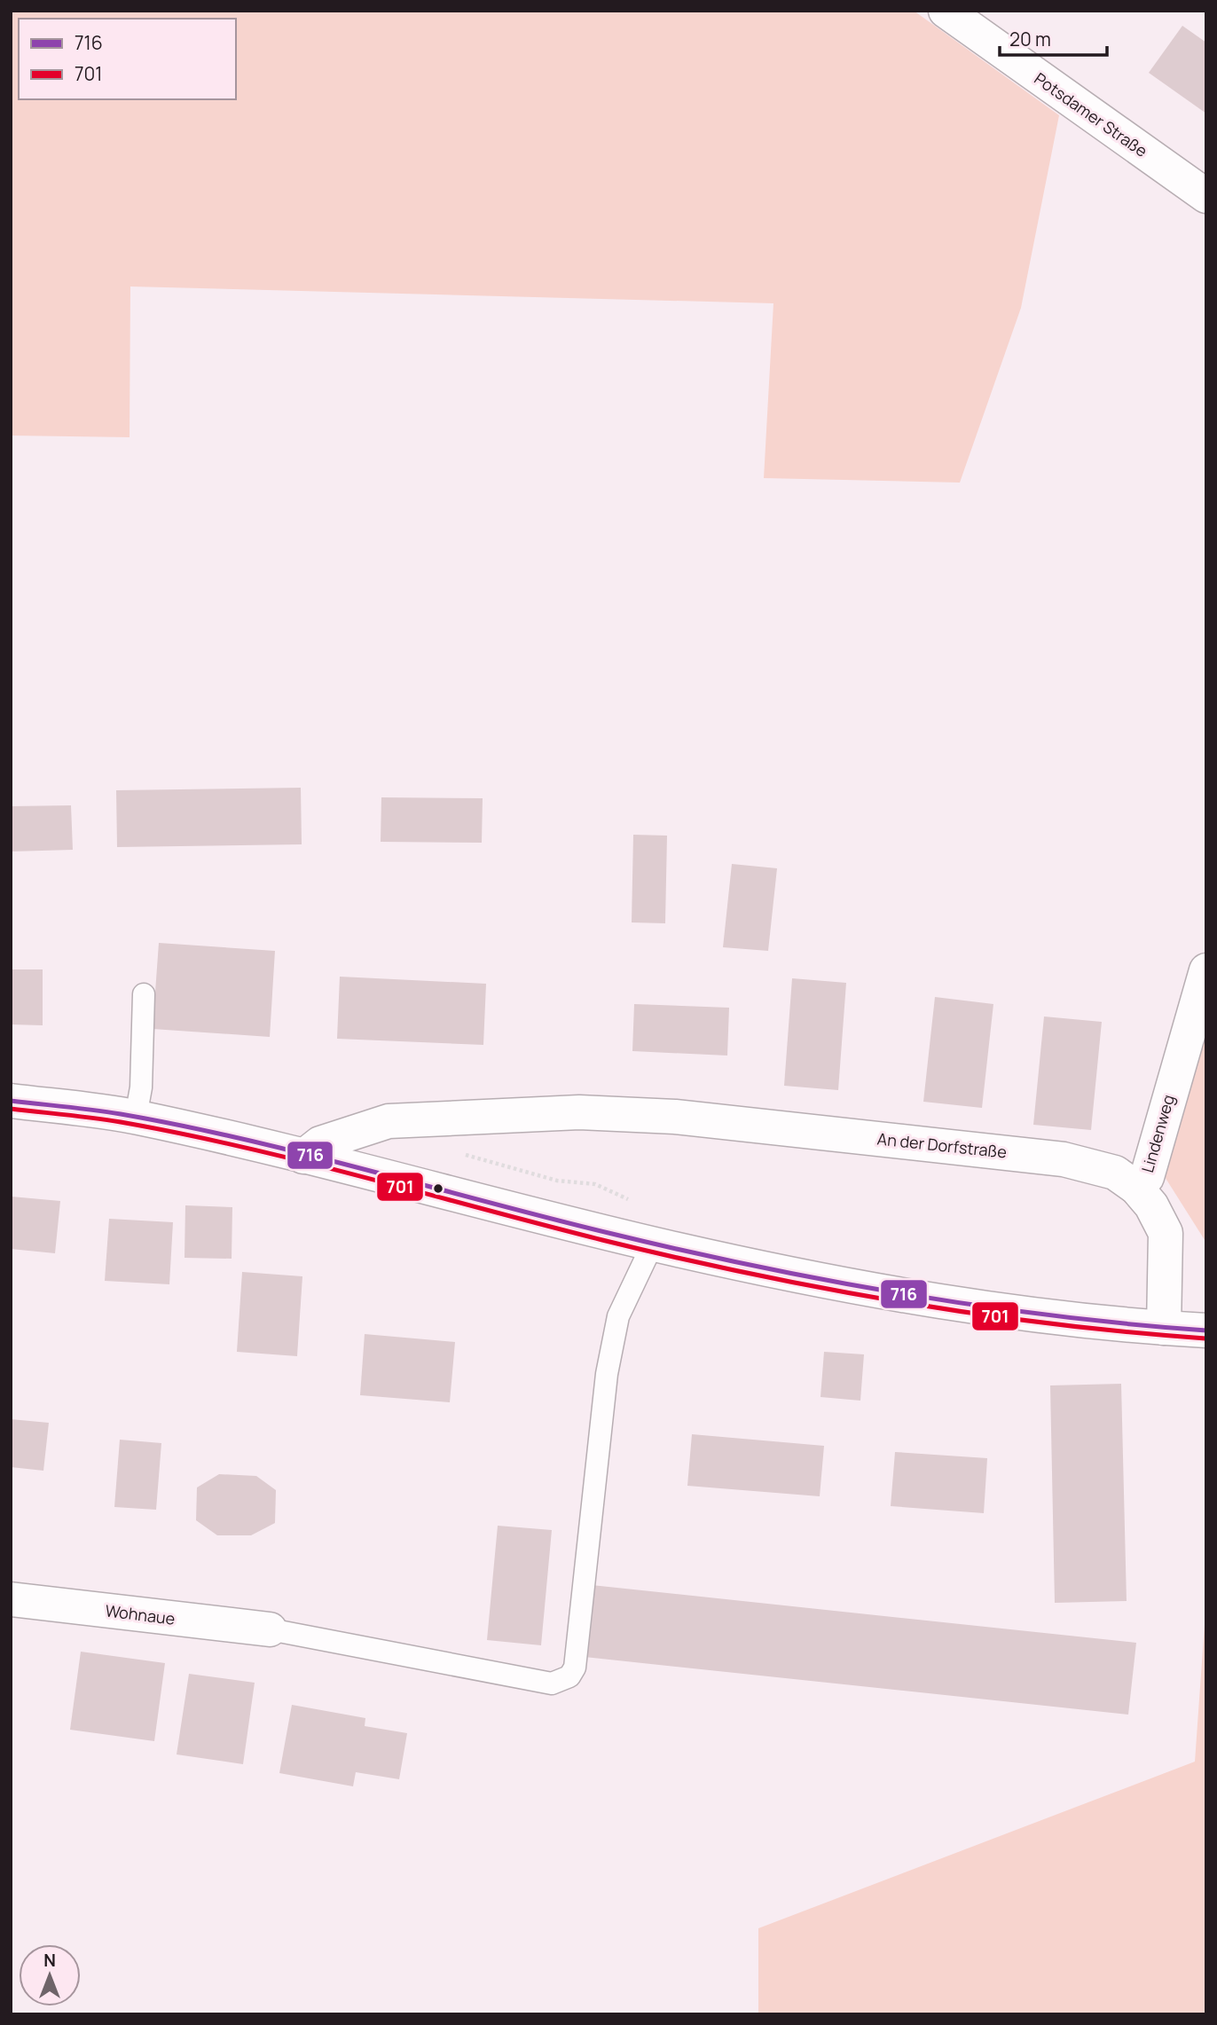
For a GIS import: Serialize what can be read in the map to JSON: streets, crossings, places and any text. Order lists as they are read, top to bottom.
{
  "streets": {
    "street": [
      "Potsdamer Straße",
      "Lindenweg",
      "An der Dorfstraße",
      "Wohnaue"
    ]
  },
  "crossings": [
    ["Lindenweg", "An der Dorfstraße"]
  ],
  "lines": ["transit line 716", "transit line 701"],
  "legend": ["716", "701"],
  "scale_bar": "20 m",
  "north": "top"
}
